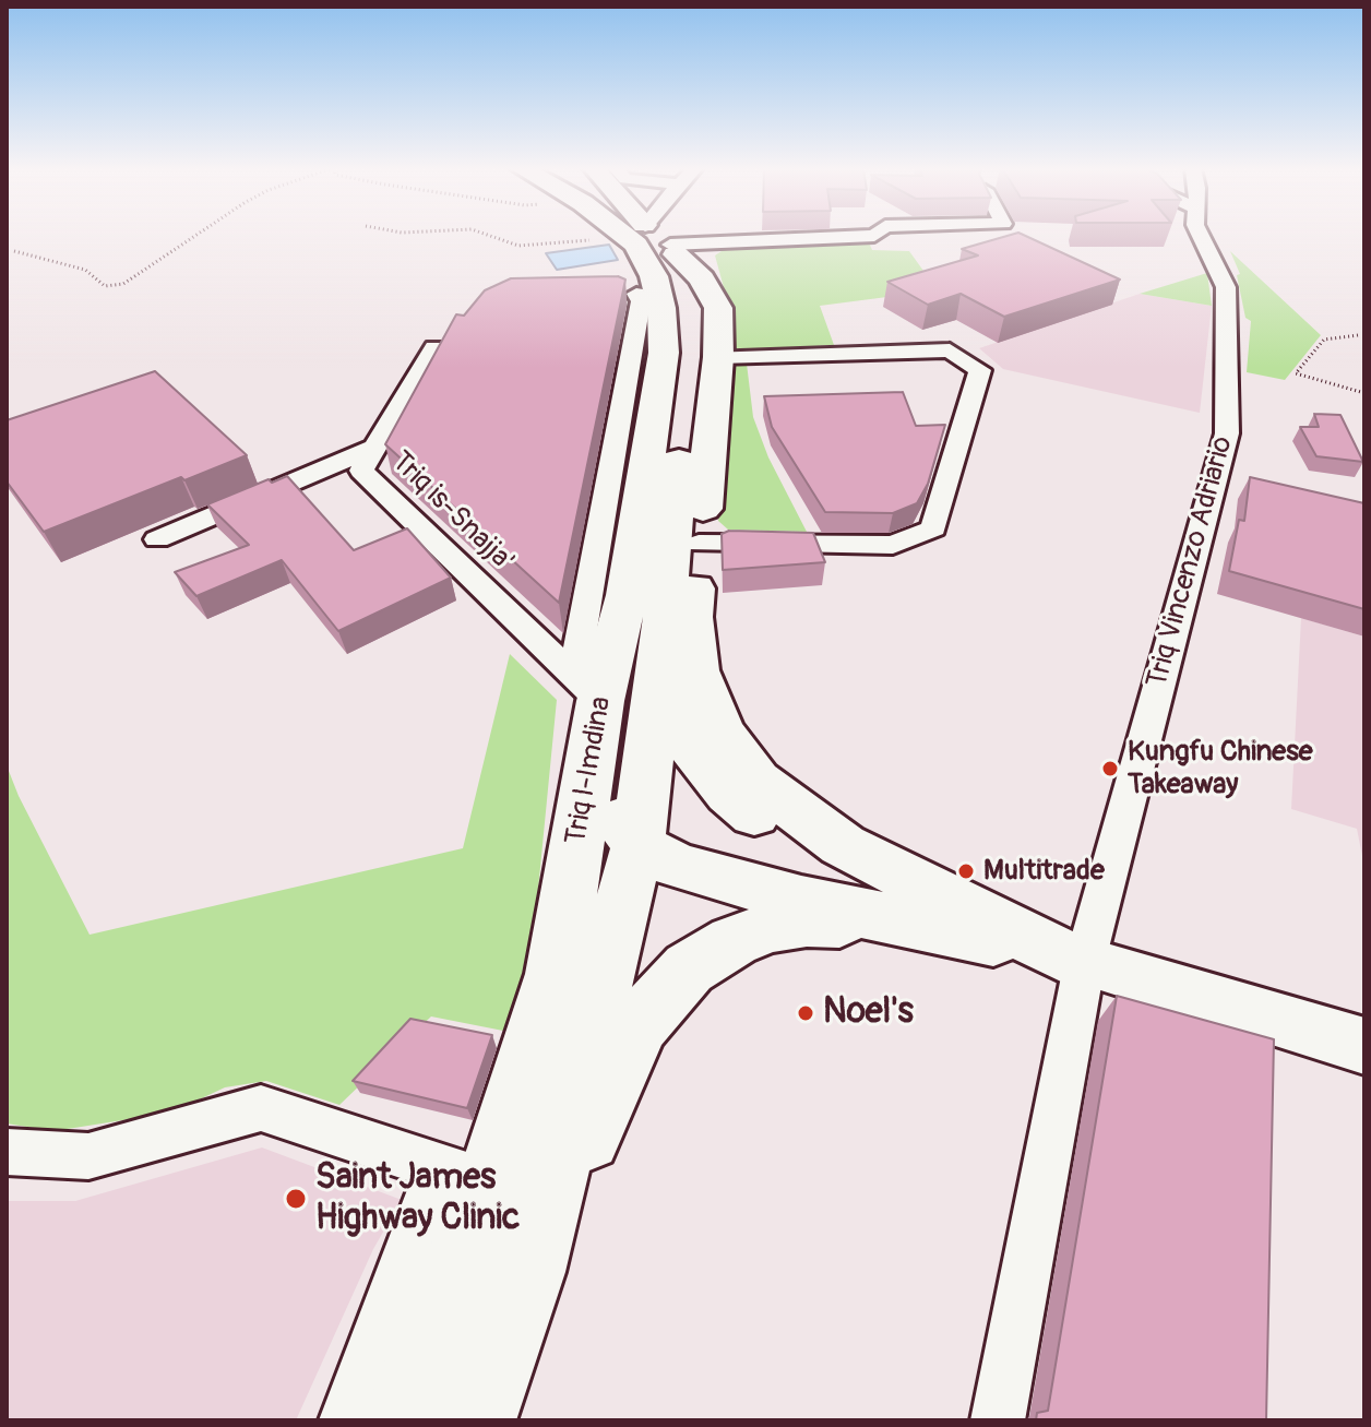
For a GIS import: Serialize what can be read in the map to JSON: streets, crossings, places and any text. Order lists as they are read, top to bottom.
{
  "streets": {
    "highway": ["Triq l-Imdina"],
    "street": ["Triq is-Snajja'", "Triq Vincenzo Adriario"]
  },
  "crossings": [
    ["Triq is-Snajja'", "Triq l-Imdina"]
  ],
  "places": [
    "Kungfu Chinese Takeaway",
    "Multitrade",
    "Noel's",
    "Saint James Highway Clinic"
  ]
}
